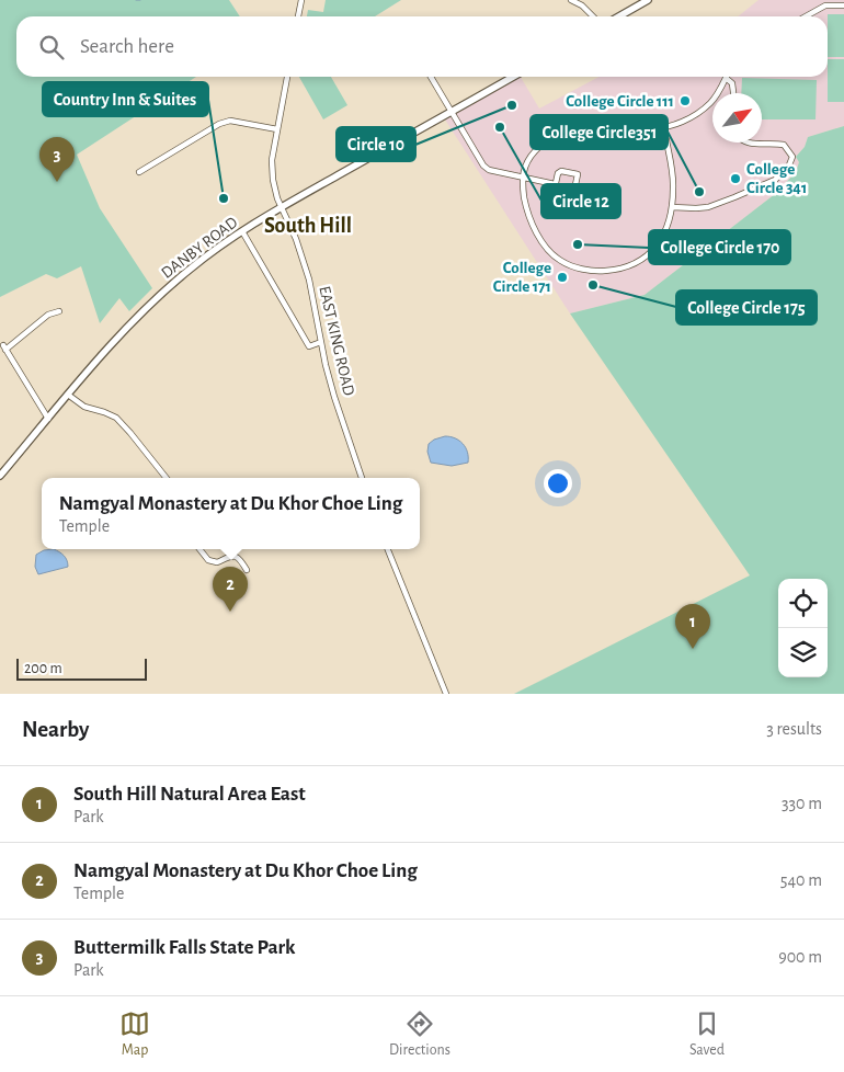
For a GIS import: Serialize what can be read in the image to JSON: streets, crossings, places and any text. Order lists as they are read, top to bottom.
{
  "streets": {
    "main road": ["DANBY ROAD"],
    "street": ["EAST KING ROAD"]
  },
  "crossings": [
    ["DANBY ROAD", "EAST KING ROAD"]
  ],
  "districts": ["South Hill"],
  "places": [
    "College Circle 111",
    "Circle 10",
    "Circle 12",
    "College Circle 341",
    "College Circle351",
    "Country Inn & Suites",
    "College Circle 170",
    "College Circle 171",
    "College Circle 175"
  ],
  "scale_bar": "200 m",
  "north": "top right",
  "page": {
    "search": "Search here",
    "pins": ["3", "2", "1"],
    "popup": ["Namgyal Monastery at Du Khor Choe Ling", "Temple"],
    "scale": "200 m",
    "heading": ["Nearby", "3 results"],
    "list": [
      {
        "mark": "1",
        "name": "South Hill Natural Area East",
        "note": "Park",
        "value": "330 m"
      },
      {
        "mark": "2",
        "name": "Namgyal Monastery at Du Khor Choe Ling",
        "note": "Temple",
        "value": "540 m"
      },
      {
        "mark": "3",
        "name": "Buttermilk Falls State Park",
        "note": "Park",
        "value": "900 m"
      }
    ],
    "nav": ["Map", "Directions", "Saved"]
  }
}
